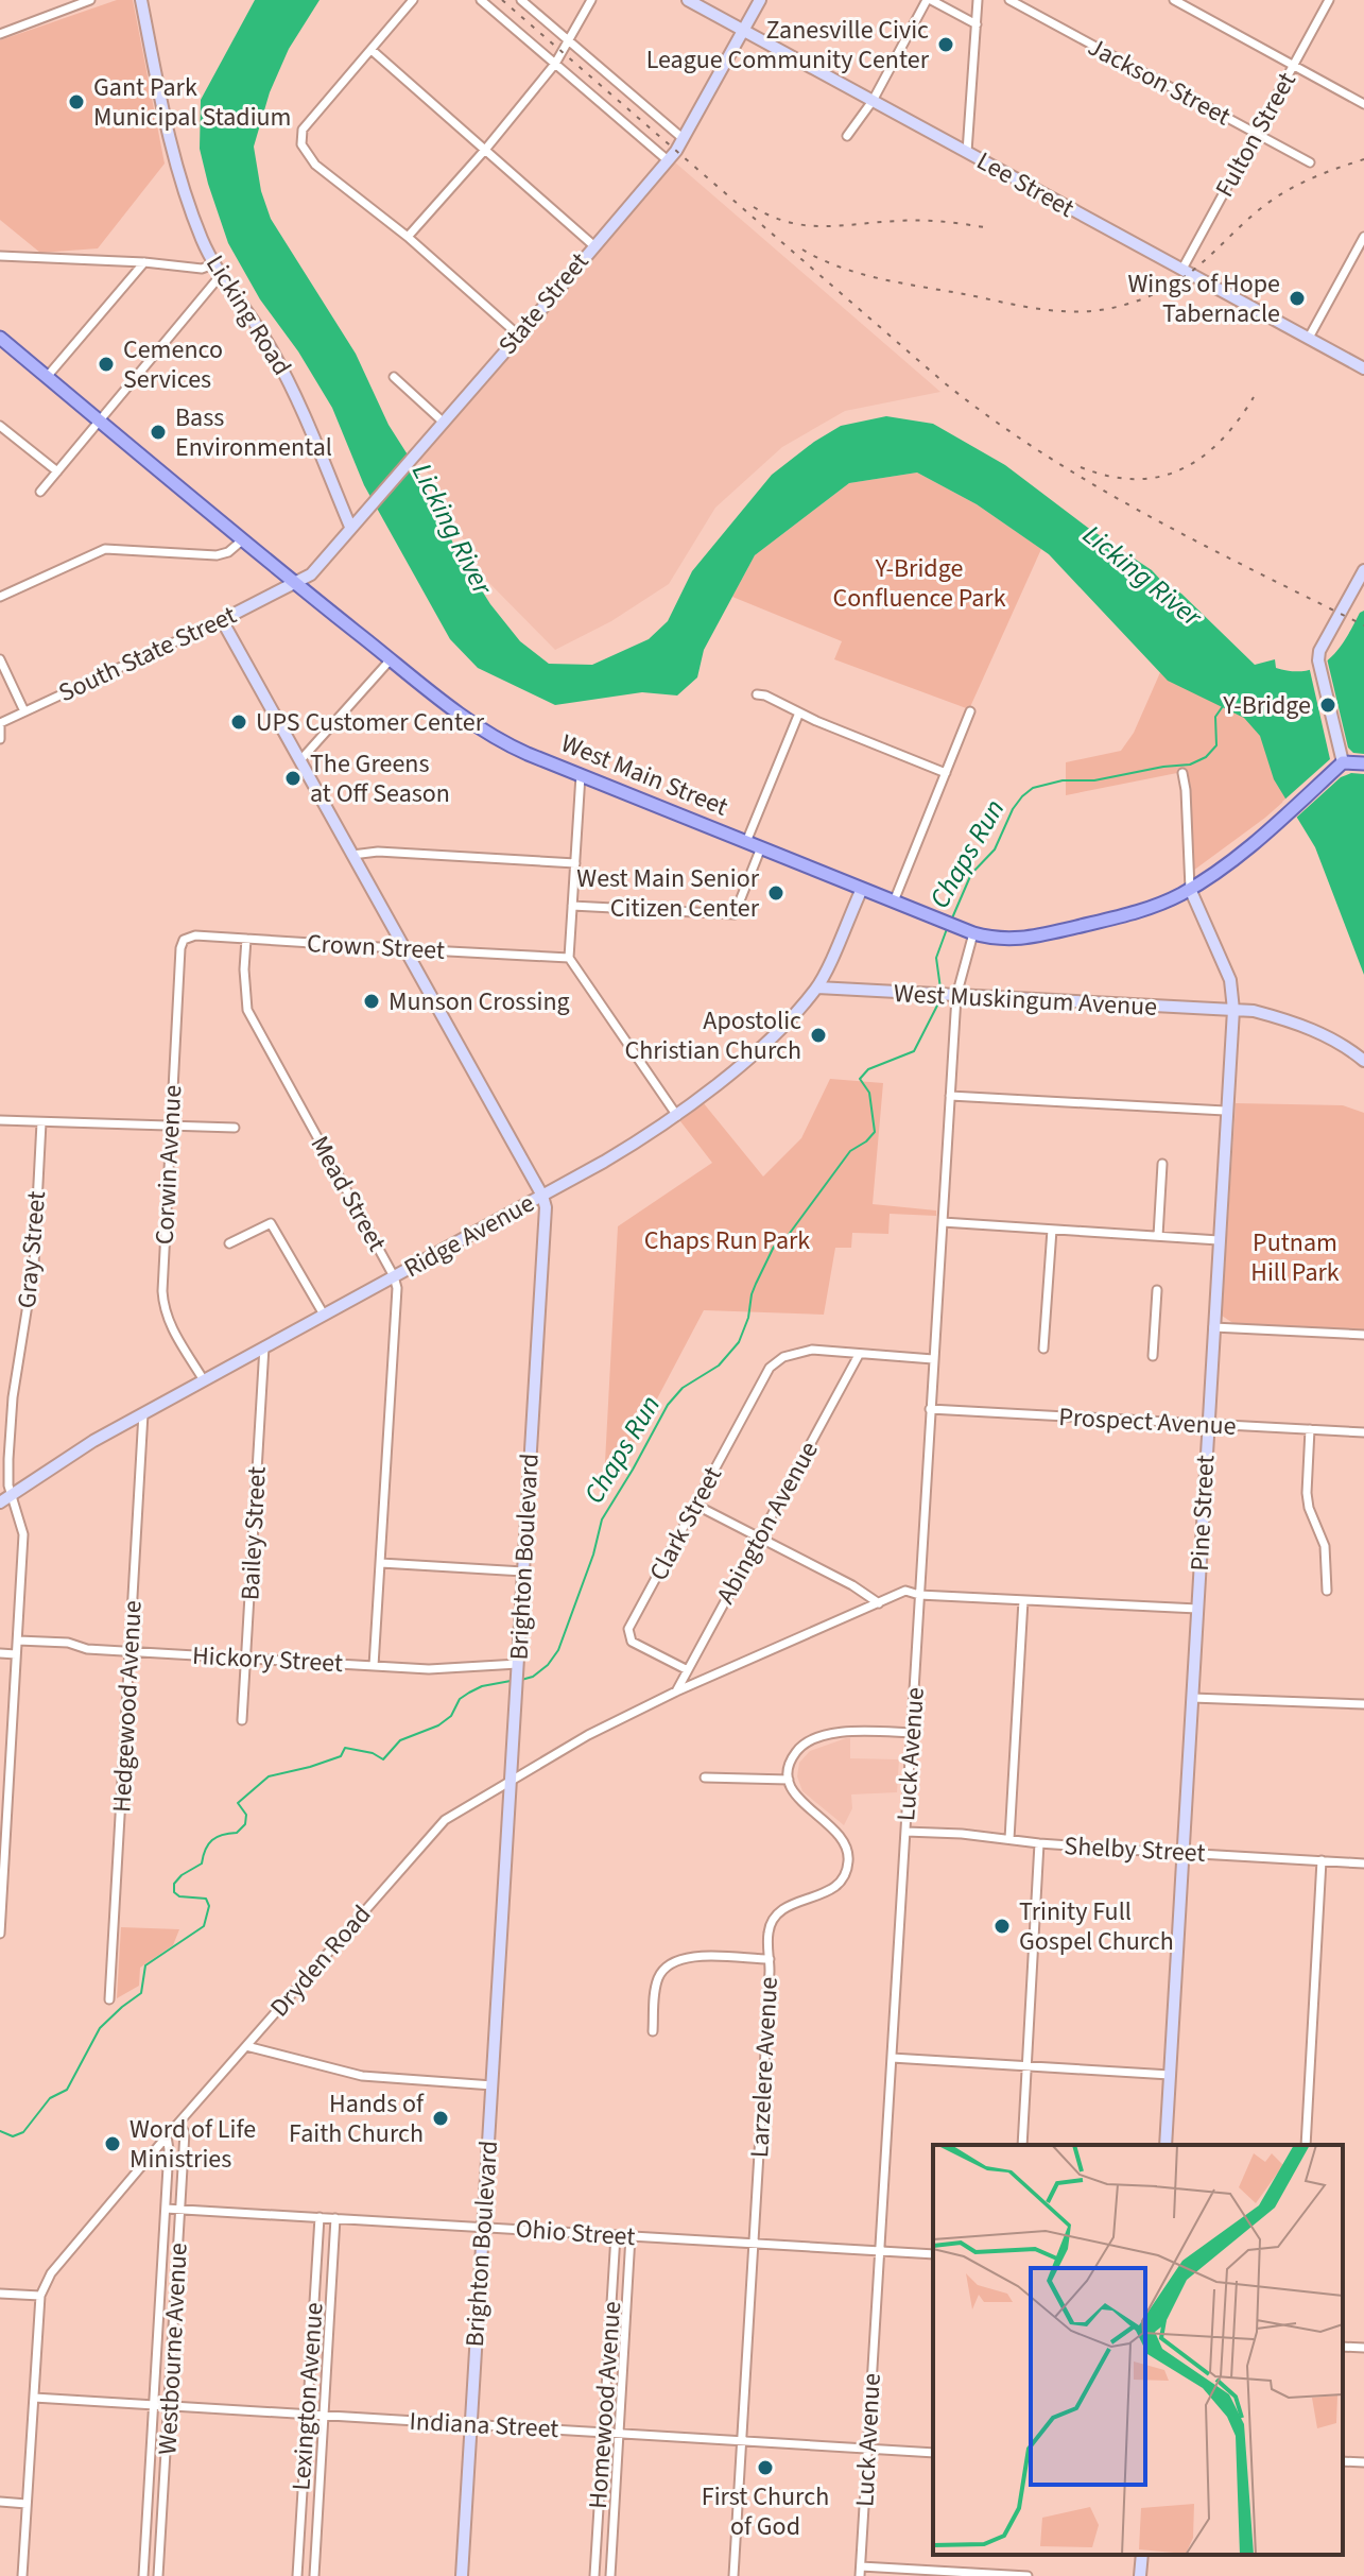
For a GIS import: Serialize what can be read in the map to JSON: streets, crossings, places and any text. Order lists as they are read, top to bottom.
{
  "streets": {
    "main road": ["West Main Street"],
    "street": [
      "Jackson Street",
      "Fulton Street",
      "Lee Street",
      "State Street",
      "Licking Road",
      "South State Street",
      "Crown Street",
      "West Muskingum Avenue",
      "Corwin Avenue",
      "Mead Street",
      "Ridge Avenue",
      "Gray Street",
      "Prospect Avenue",
      "Pine Street",
      "Abington Avenue",
      "Clark Street",
      "Bailey Street",
      "Brighton Boulevard",
      "Hickory Street",
      "Hedgewood Avenue",
      "Luck Avenue",
      "Shelby Street",
      "Dryden Road",
      "Larzelere Avenue",
      "Ohio Street",
      "Westbourne Avenue",
      "Lexington Avenue",
      "Homewood Avenue",
      "Indiana Street"
    ]
  },
  "crossings": [
    ["Jackson Street", "Fulton Street"],
    ["Fulton Street", "Lee Street"],
    ["Lee Street", "State Street"],
    ["State Street", "Licking Road"],
    ["State Street", "South State Street"],
    ["State Street", "West Main Street"],
    ["South State Street", "West Main Street"],
    ["South State Street", "Brighton Boulevard"],
    ["West Main Street", "Ridge Avenue"],
    ["West Main Street", "Pine Street"],
    ["West Main Street", "Luck Avenue"],
    ["Crown Street", "Corwin Avenue"],
    ["Crown Street", "Mead Street"],
    ["Crown Street", "Brighton Boulevard"],
    ["West Muskingum Avenue", "Ridge Avenue"],
    ["West Muskingum Avenue", "Pine Street"],
    ["West Muskingum Avenue", "Luck Avenue"],
    ["Corwin Avenue", "Ridge Avenue"],
    ["Mead Street", "Ridge Avenue"],
    ["Mead Street", "Hickory Street"],
    ["Ridge Avenue", "Gray Street"],
    ["Ridge Avenue", "Bailey Street"],
    ["Ridge Avenue", "Brighton Boulevard"],
    ["Ridge Avenue", "Hedgewood Avenue"],
    ["Gray Street", "Hickory Street"],
    ["Prospect Avenue", "Pine Street"],
    ["Prospect Avenue", "Luck Avenue"],
    ["Pine Street", "Shelby Street"],
    ["Pine Street", "Dryden Road"],
    ["Abington Avenue", "Clark Street"],
    ["Abington Avenue", "Dryden Road"],
    ["Bailey Street", "Hickory Street"],
    ["Brighton Boulevard", "Hickory Street"],
    ["Brighton Boulevard", "Dryden Road"],
    ["Brighton Boulevard", "Ohio Street"],
    ["Brighton Boulevard", "Indiana Street"],
    ["Hickory Street", "Hedgewood Avenue"],
    ["Luck Avenue", "Shelby Street"],
    ["Luck Avenue", "Dryden Road"],
    ["Luck Avenue", "Ohio Street"],
    ["Luck Avenue", "Indiana Street"],
    ["Dryden Road", "Westbourne Avenue"],
    ["Dryden Road", "Indiana Street"],
    ["Larzelere Avenue", "Ohio Street"],
    ["Larzelere Avenue", "Indiana Street"],
    ["Ohio Street", "Westbourne Avenue"],
    ["Ohio Street", "Lexington Avenue"],
    ["Ohio Street", "Homewood Avenue"],
    ["Westbourne Avenue", "Indiana Street"],
    ["Lexington Avenue", "Indiana Street"],
    ["Homewood Avenue", "Indiana Street"]
  ],
  "water": ["Licking River", "Chaps Run"],
  "parks": ["Y-Bridge Confluence Park", "Chaps Run Park", "Putnam Hill Park"],
  "places": [
    "Zanesville Civic League Community Center",
    "Gant Park Municipal Stadium",
    "Wings of Hope Tabernacle",
    "Cemenco Services",
    "Bass Environmental",
    "Y-Bridge",
    "UPS Customer Center",
    "The Greens at Off Season",
    "West Main Senior Citizen Center",
    "Munson Crossing",
    "Apostolic Christian Church",
    "Trinity Full Gospel Church",
    "Hands of Faith Church",
    "Word of Life Ministries",
    "First Church of God"
  ]
}
